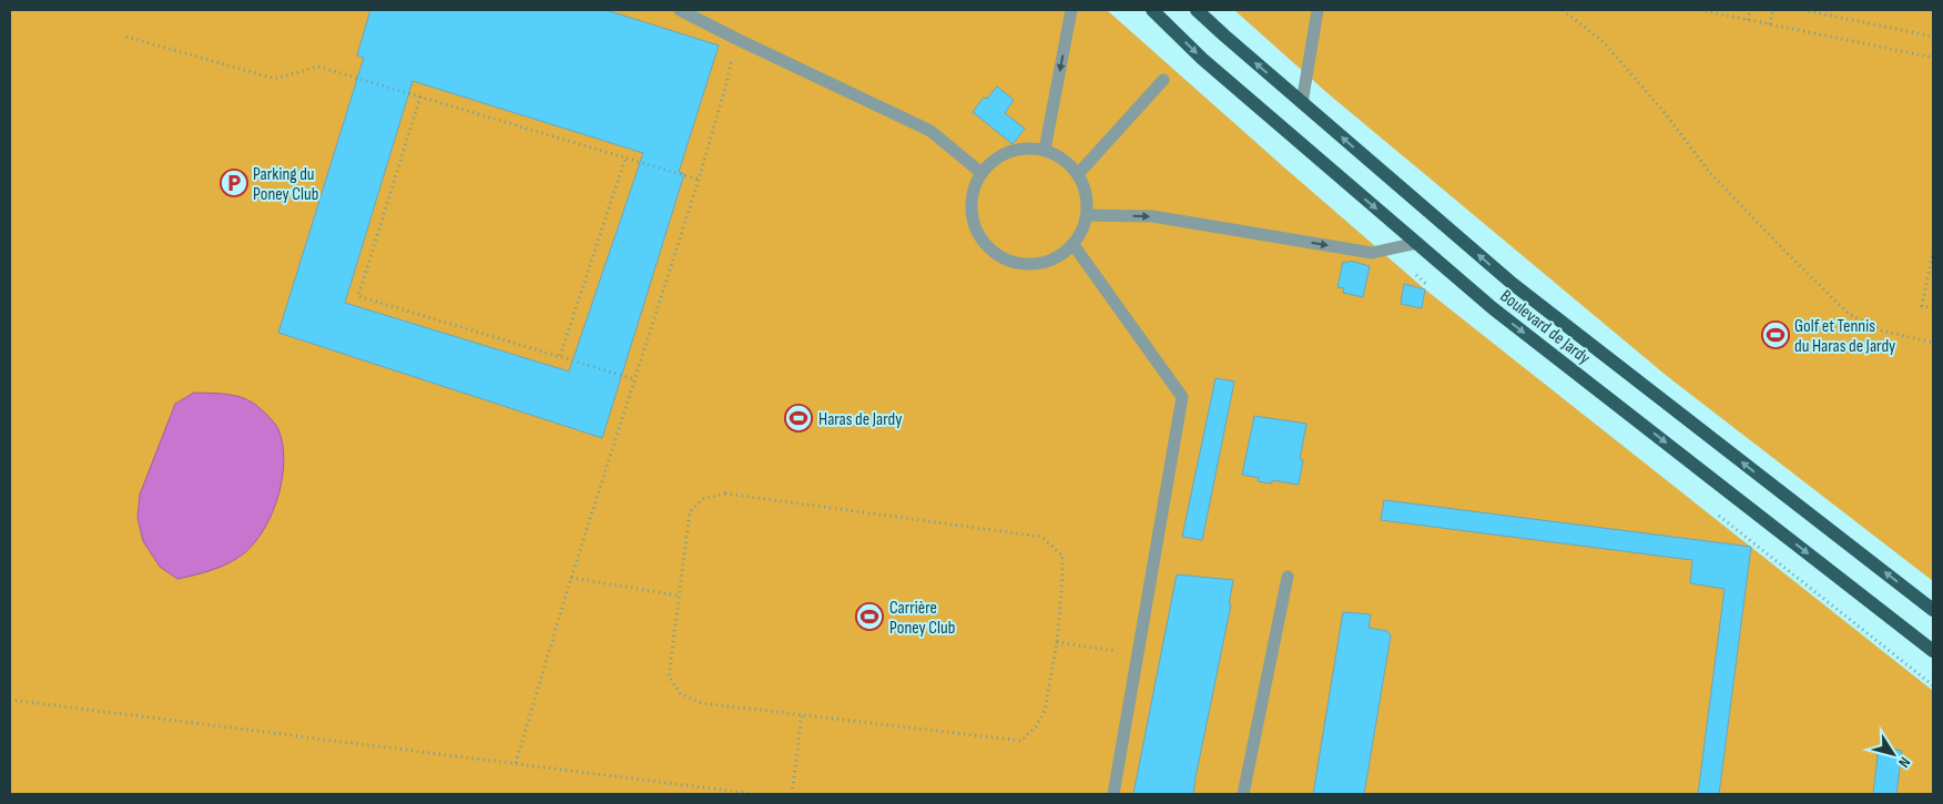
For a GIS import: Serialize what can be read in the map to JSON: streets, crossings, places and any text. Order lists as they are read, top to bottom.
{
  "streets": {
    "main road": ["Boulevard de Jardy"]
  },
  "places": {
    "parking": ["Parking du Poney Club"],
    "sports": ["Golf et Tennis du Haras de Jardy", "Haras de Jardy", "Carrière Poney Club"]
  },
  "north": "bottom right"
}
